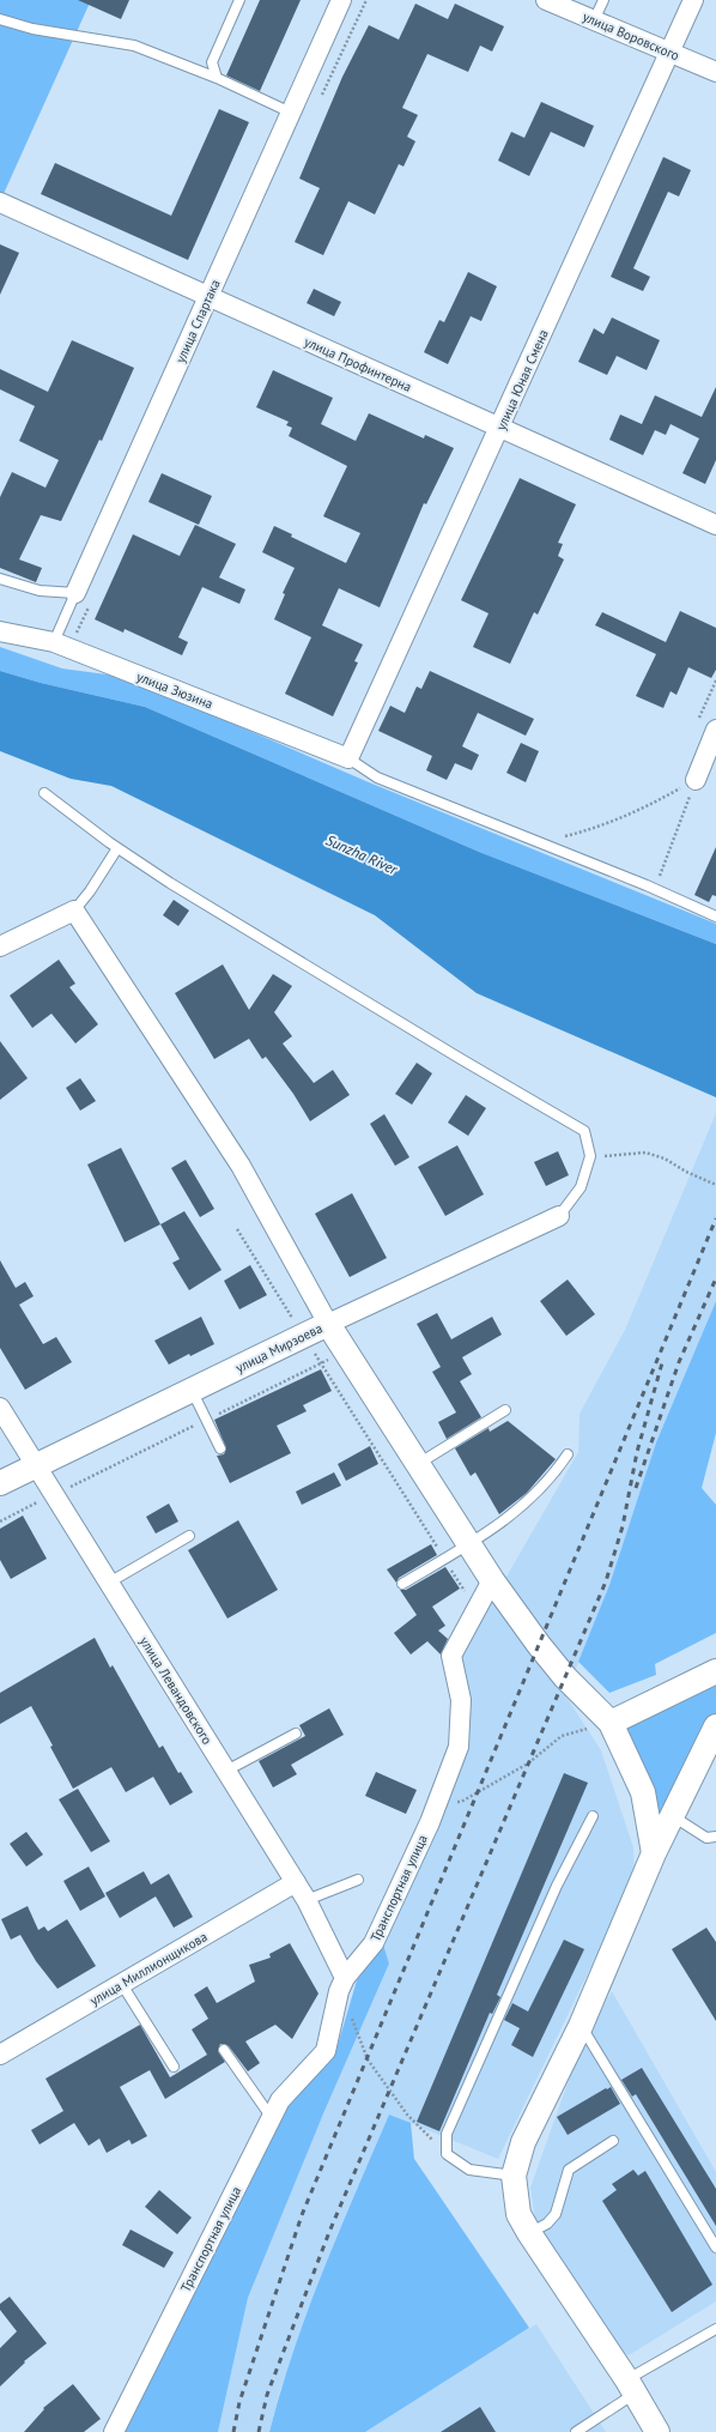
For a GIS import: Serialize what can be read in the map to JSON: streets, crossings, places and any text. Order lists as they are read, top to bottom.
{
  "streets": {
    "street": [
      "улица Воровского",
      "улица Спартака",
      "улица Профинтерна",
      "улица Юная Смена",
      "улица Зюзина",
      "улица Мирзоева",
      "улица Левандовского",
      "Транспортная улица",
      "улица Миллионщикова"
    ]
  },
  "crossings": [
    ["улица Воровского", "улица Юная Смена"],
    ["улица Спартака", "улица Профинтерна"],
    ["улица Спартака", "улица Зюзина"],
    ["улица Профинтерна", "улица Юная Смена"],
    ["улица Юная Смена", "улица Зюзина"],
    ["улица Мирзоева", "улица Левандовского"],
    ["улица Левандовского", "Транспортная улица"],
    ["улица Левандовского", "улица Миллионщикова"]
  ],
  "water": ["Sunzha River"]
}
